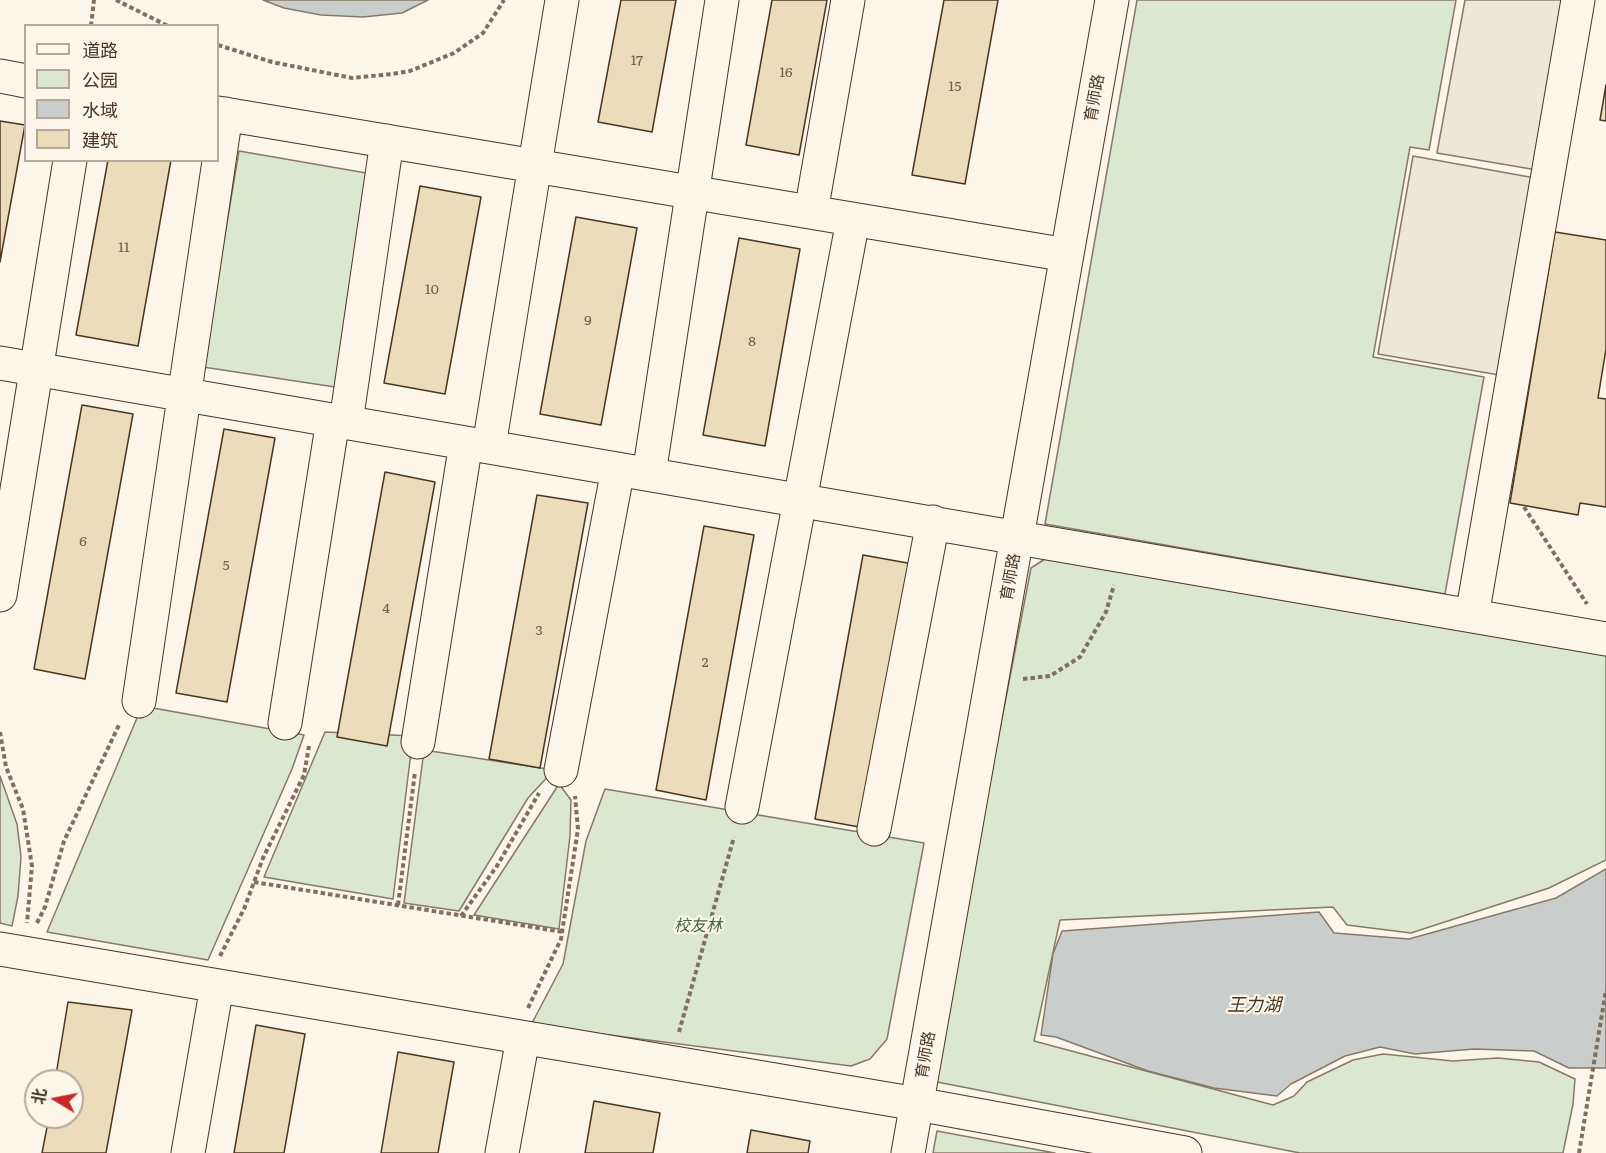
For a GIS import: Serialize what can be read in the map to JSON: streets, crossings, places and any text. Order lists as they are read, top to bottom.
{
  "streets": {
    "lane": ["育师路"]
  },
  "water": ["王力湖"],
  "parks": ["校友林"],
  "house_numbers": [
    "17",
    "16",
    "15",
    "11",
    "10",
    "9",
    "8",
    "6",
    "5",
    "4",
    "3",
    "2"
  ],
  "legend": [
    "道路",
    "公园",
    "水域",
    "建筑"
  ],
  "north": "left"
}
